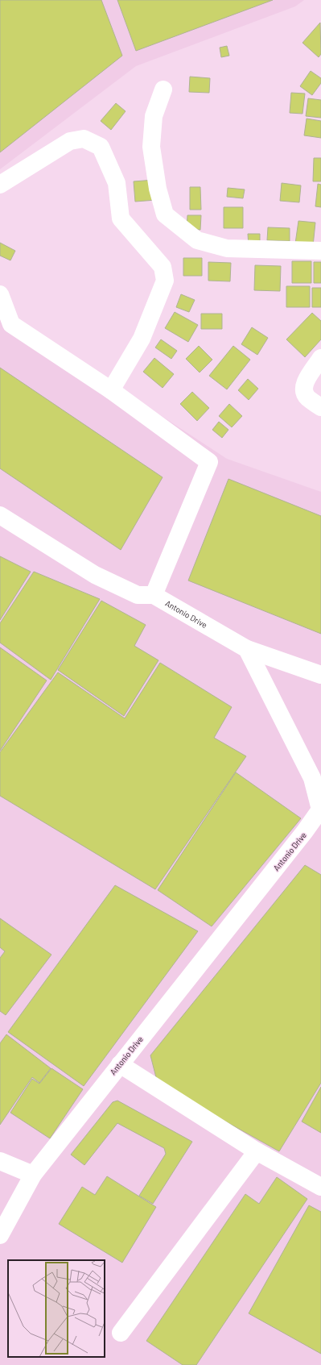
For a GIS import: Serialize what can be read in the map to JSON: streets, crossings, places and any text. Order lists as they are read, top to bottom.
{
  "streets": {
    "street": ["Antonio Drive"]
  }
}
